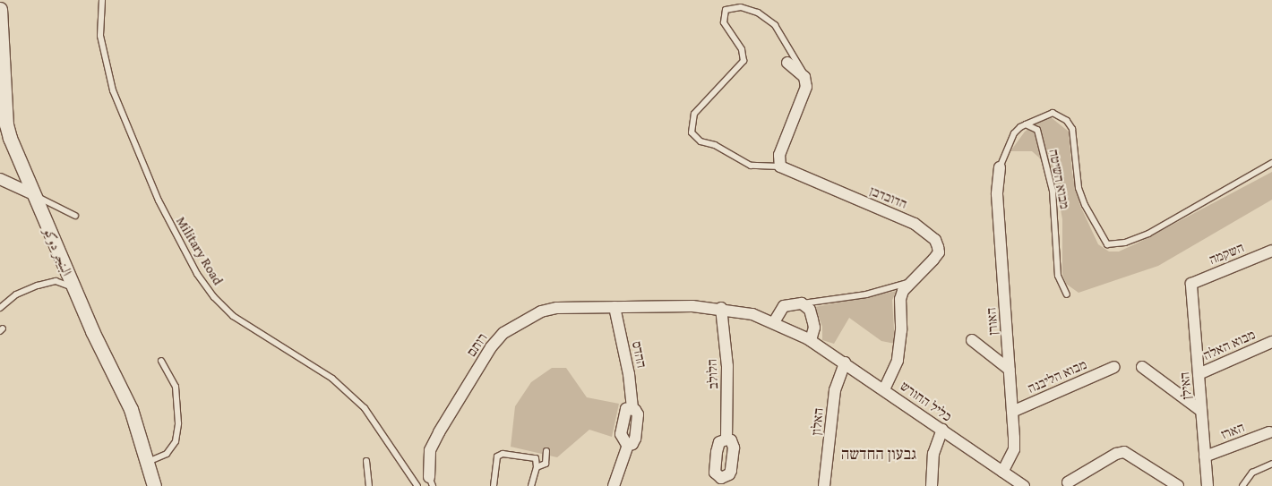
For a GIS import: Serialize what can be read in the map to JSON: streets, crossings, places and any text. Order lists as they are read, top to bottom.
{
  "streets": {
    "street": [
      "הדובדבן",
      "البنجر دوكو",
      "השקמה",
      "האורן",
      "רותם",
      "מבוא האלה",
      "ההדס",
      "הלולב",
      "מבוא הליבנה",
      "האילן",
      "כליל החורש",
      "האלון",
      "הארז"
    ],
    "lane": ["מבוא השיטה", "Military Road"]
  },
  "crossings": [
    ["הדובדבן", "כליל החורש"],
    ["השקמה", "האילן"],
    ["האורן", "מבוא הליבנה"],
    ["האורן", "כליל החורש"],
    ["רותם", "ההדס"],
    ["רותם", "כליל החורש"],
    ["מבוא האלה", "האילן"],
    ["ההדס", "כליל החורש"],
    ["הלולב", "כליל החורש"],
    ["האילן", "הארז"],
    ["כליל החורש", "האלון"]
  ],
  "districts": ["גבעון החדשה"]
}
